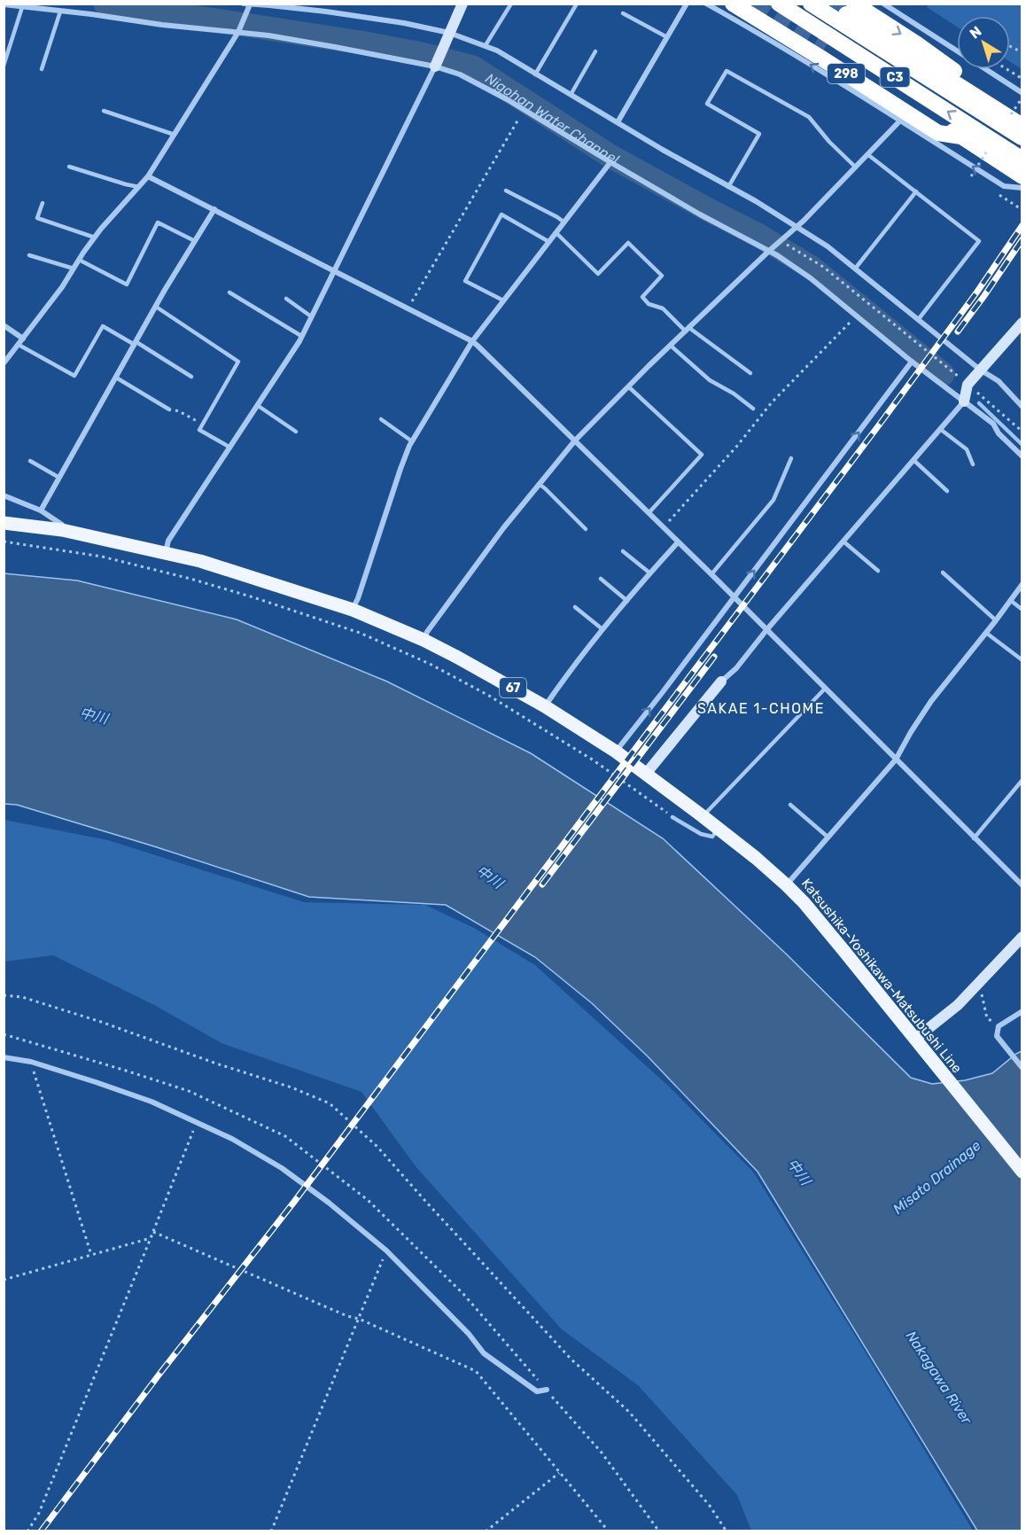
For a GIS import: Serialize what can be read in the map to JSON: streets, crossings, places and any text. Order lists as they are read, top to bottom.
{
  "streets": {
    "highway": ["298", "C3"],
    "main road": ["67", "Katsushika-Yoshikawa-Matsubushi Line"]
  },
  "districts": ["SAKAE 1-CHOME"],
  "water": [
    "Nigohan Water Channel",
    "中川",
    "Misato Drainage",
    "Nakagawa River"
  ],
  "north": "top left"
}
